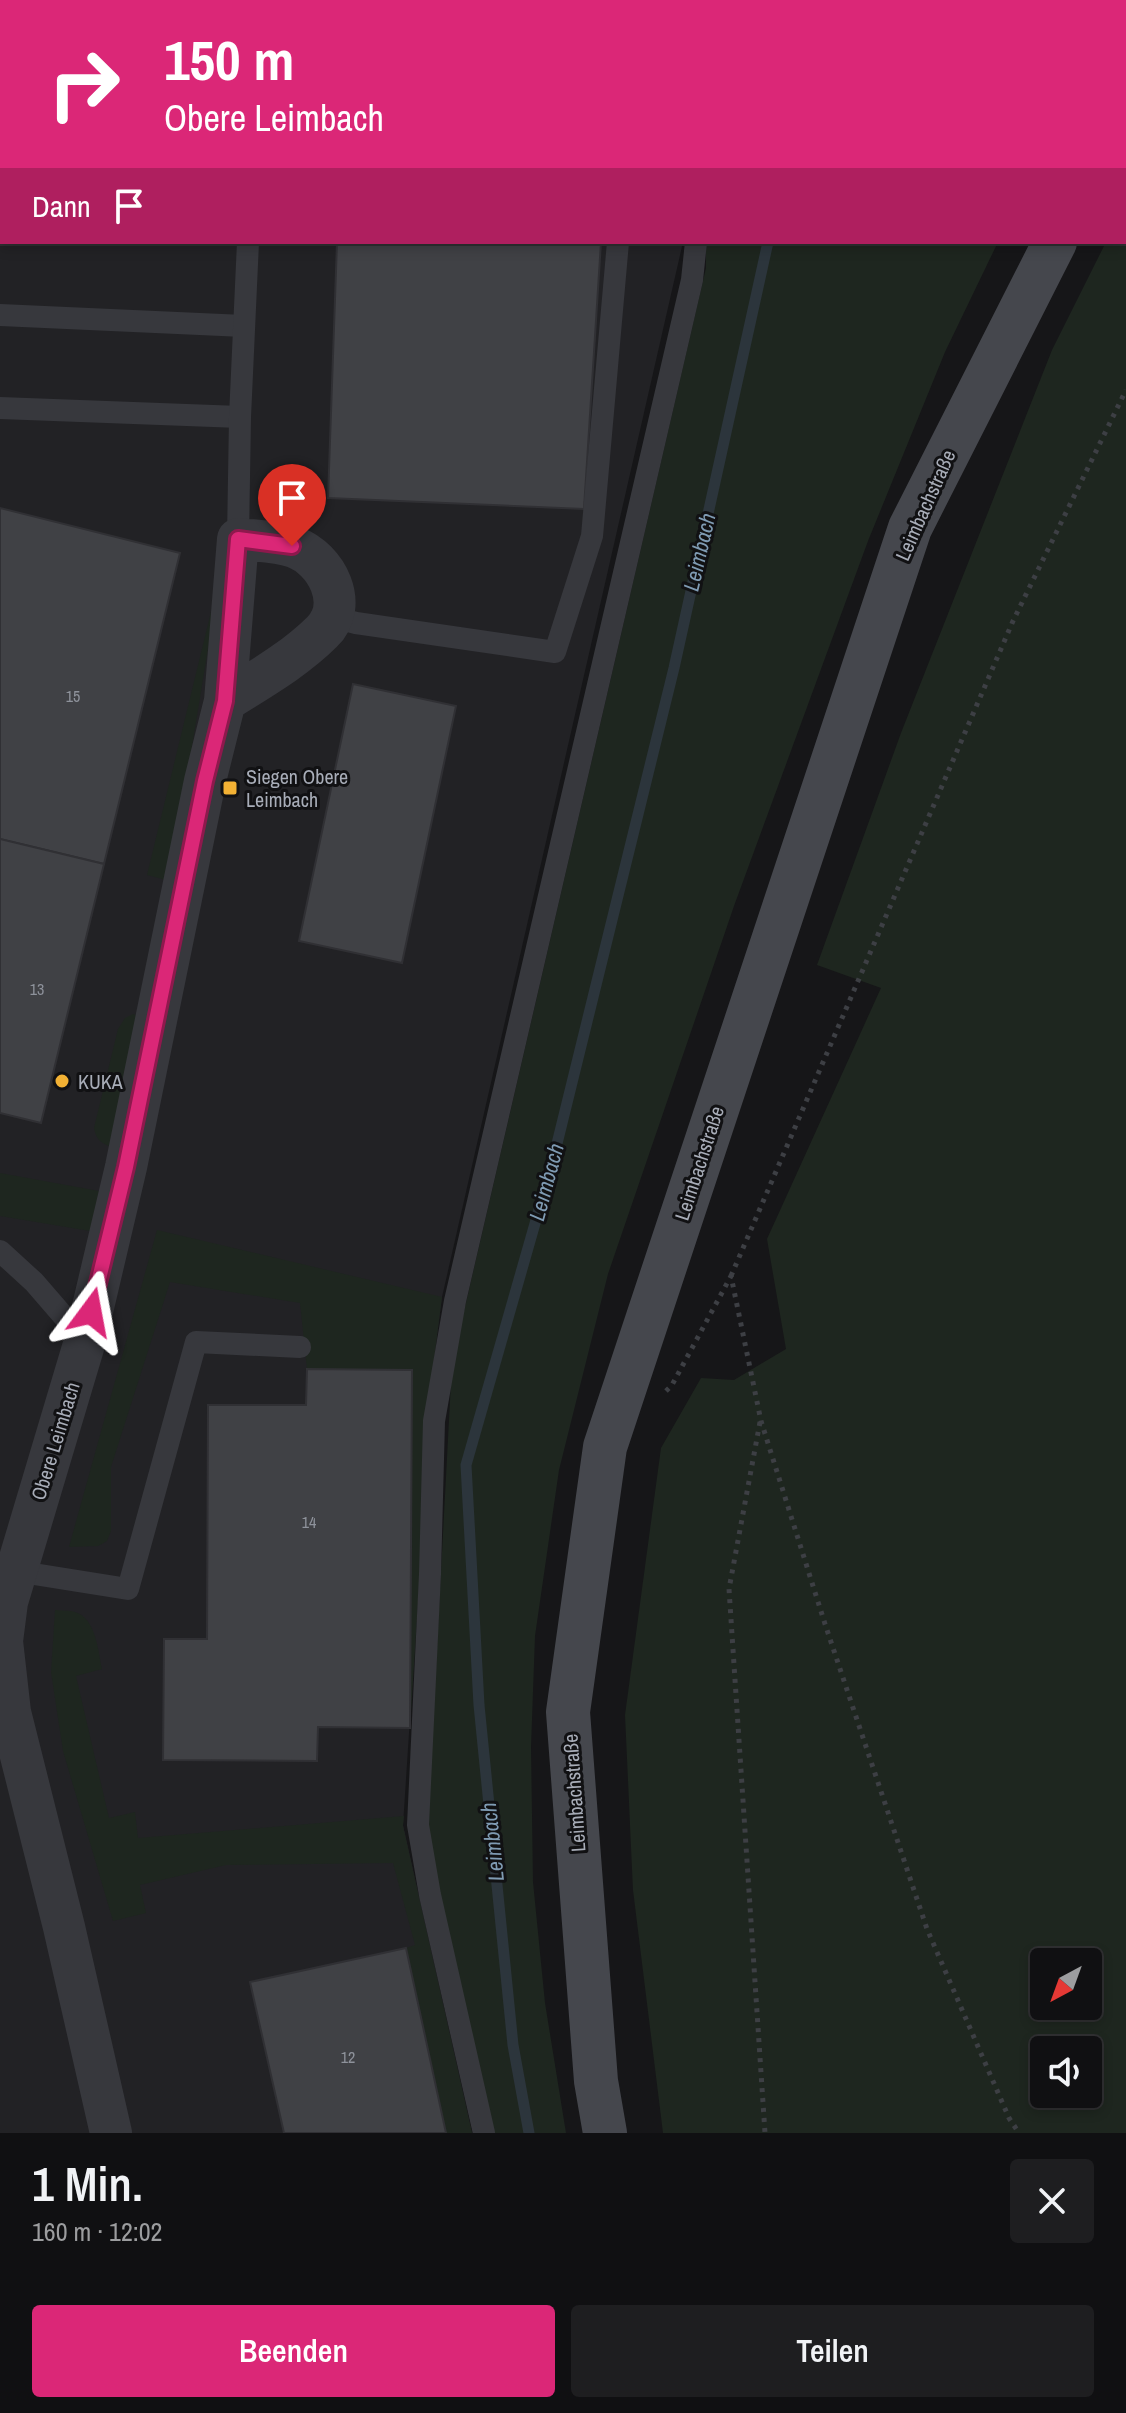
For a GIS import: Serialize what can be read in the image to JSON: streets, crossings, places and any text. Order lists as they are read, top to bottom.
{
  "streets": {
    "main road": ["Leimbachstraße"],
    "street": ["Obere Leimbach"]
  },
  "water": ["Leimbach"],
  "places": {
    "transit": ["Siegen Obere Leimbach"],
    "other": ["KUKA"]
  },
  "house_numbers": [
    "15",
    "13",
    "14",
    "12"
  ],
  "north": "bottom left",
  "page": {
    "turn": ["150 m", "Obere Leimbach"],
    "then": "Dann",
    "heading": ["1 Min.", "160 m · 12:02"],
    "buttons": ["Beenden", "Teilen"]
  }
}
